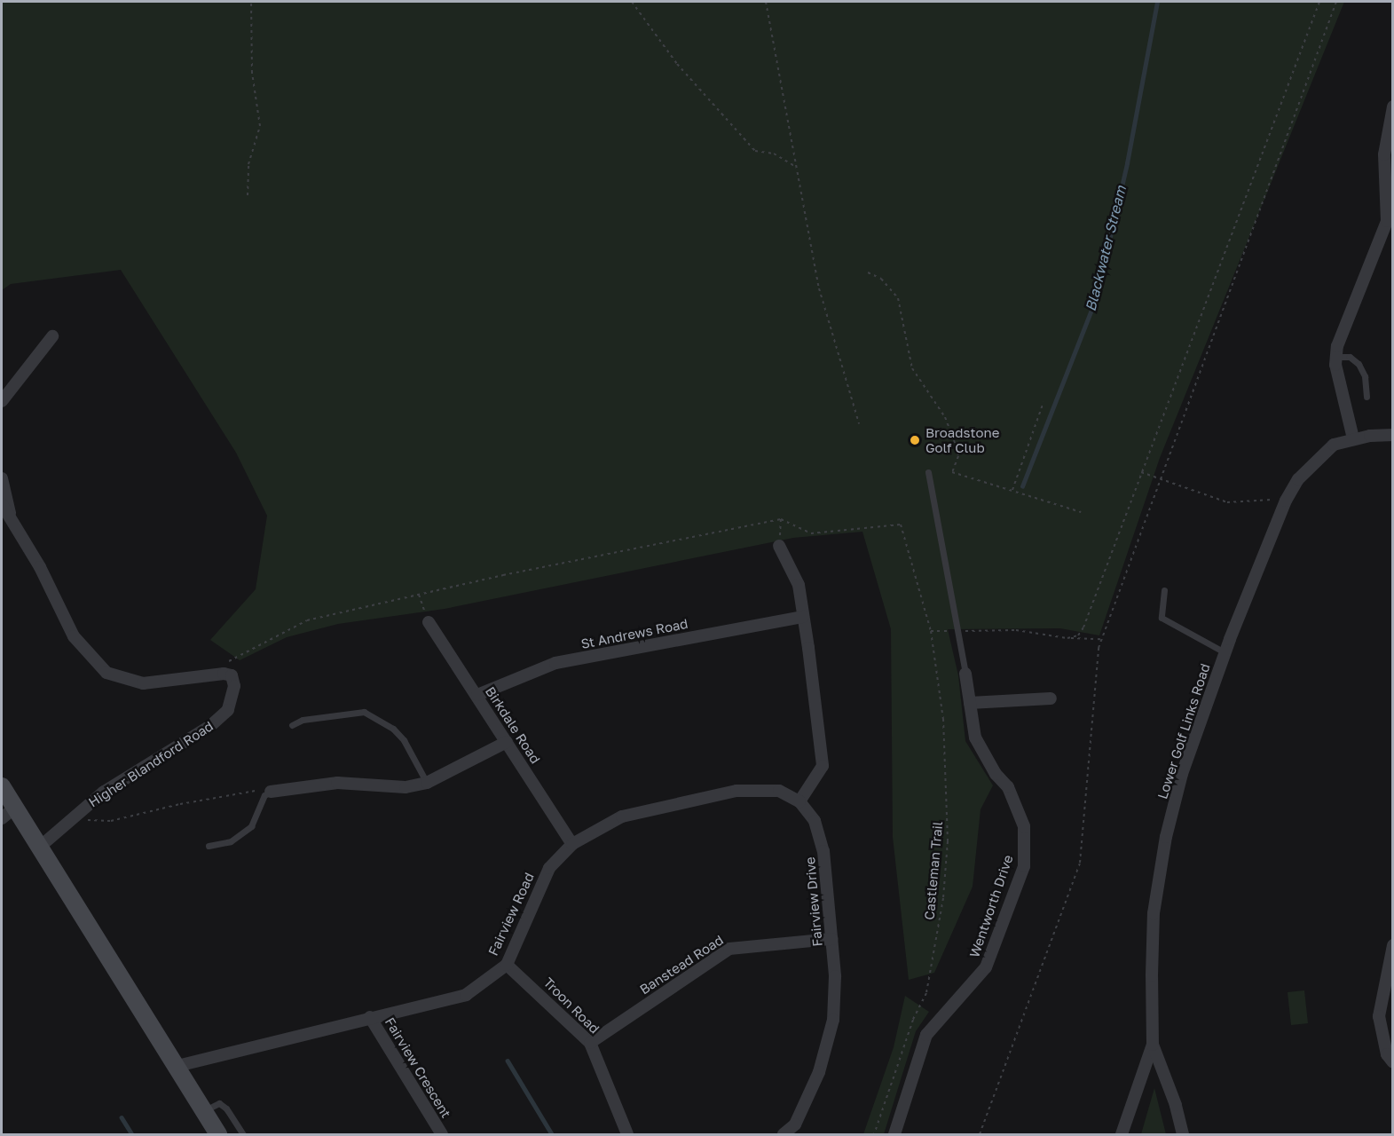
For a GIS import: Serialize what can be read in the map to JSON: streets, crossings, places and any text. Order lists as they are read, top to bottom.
{
  "streets": {
    "street": [
      "St Andrews Road",
      "Birkdale Road",
      "Lower Golf Links Road",
      "Higher Blandford Road",
      "Fairview Drive",
      "Wentworth Drive",
      "Fairview Road",
      "Banstead Road",
      "Troon Road",
      "Fairview Crescent"
    ],
    "path": ["Castleman Trail"]
  },
  "crossings": [
    ["St Andrews Road", "Birkdale Road"],
    ["Birkdale Road", "Fairview Road"],
    ["Fairview Drive", "Fairview Road"],
    ["Fairview Drive", "Banstead Road"],
    ["Fairview Road", "Troon Road"],
    ["Fairview Road", "Fairview Crescent"],
    ["Banstead Road", "Troon Road"]
  ],
  "water": ["Blackwater Stream"],
  "places": ["Broadstone Golf Club"]
}
